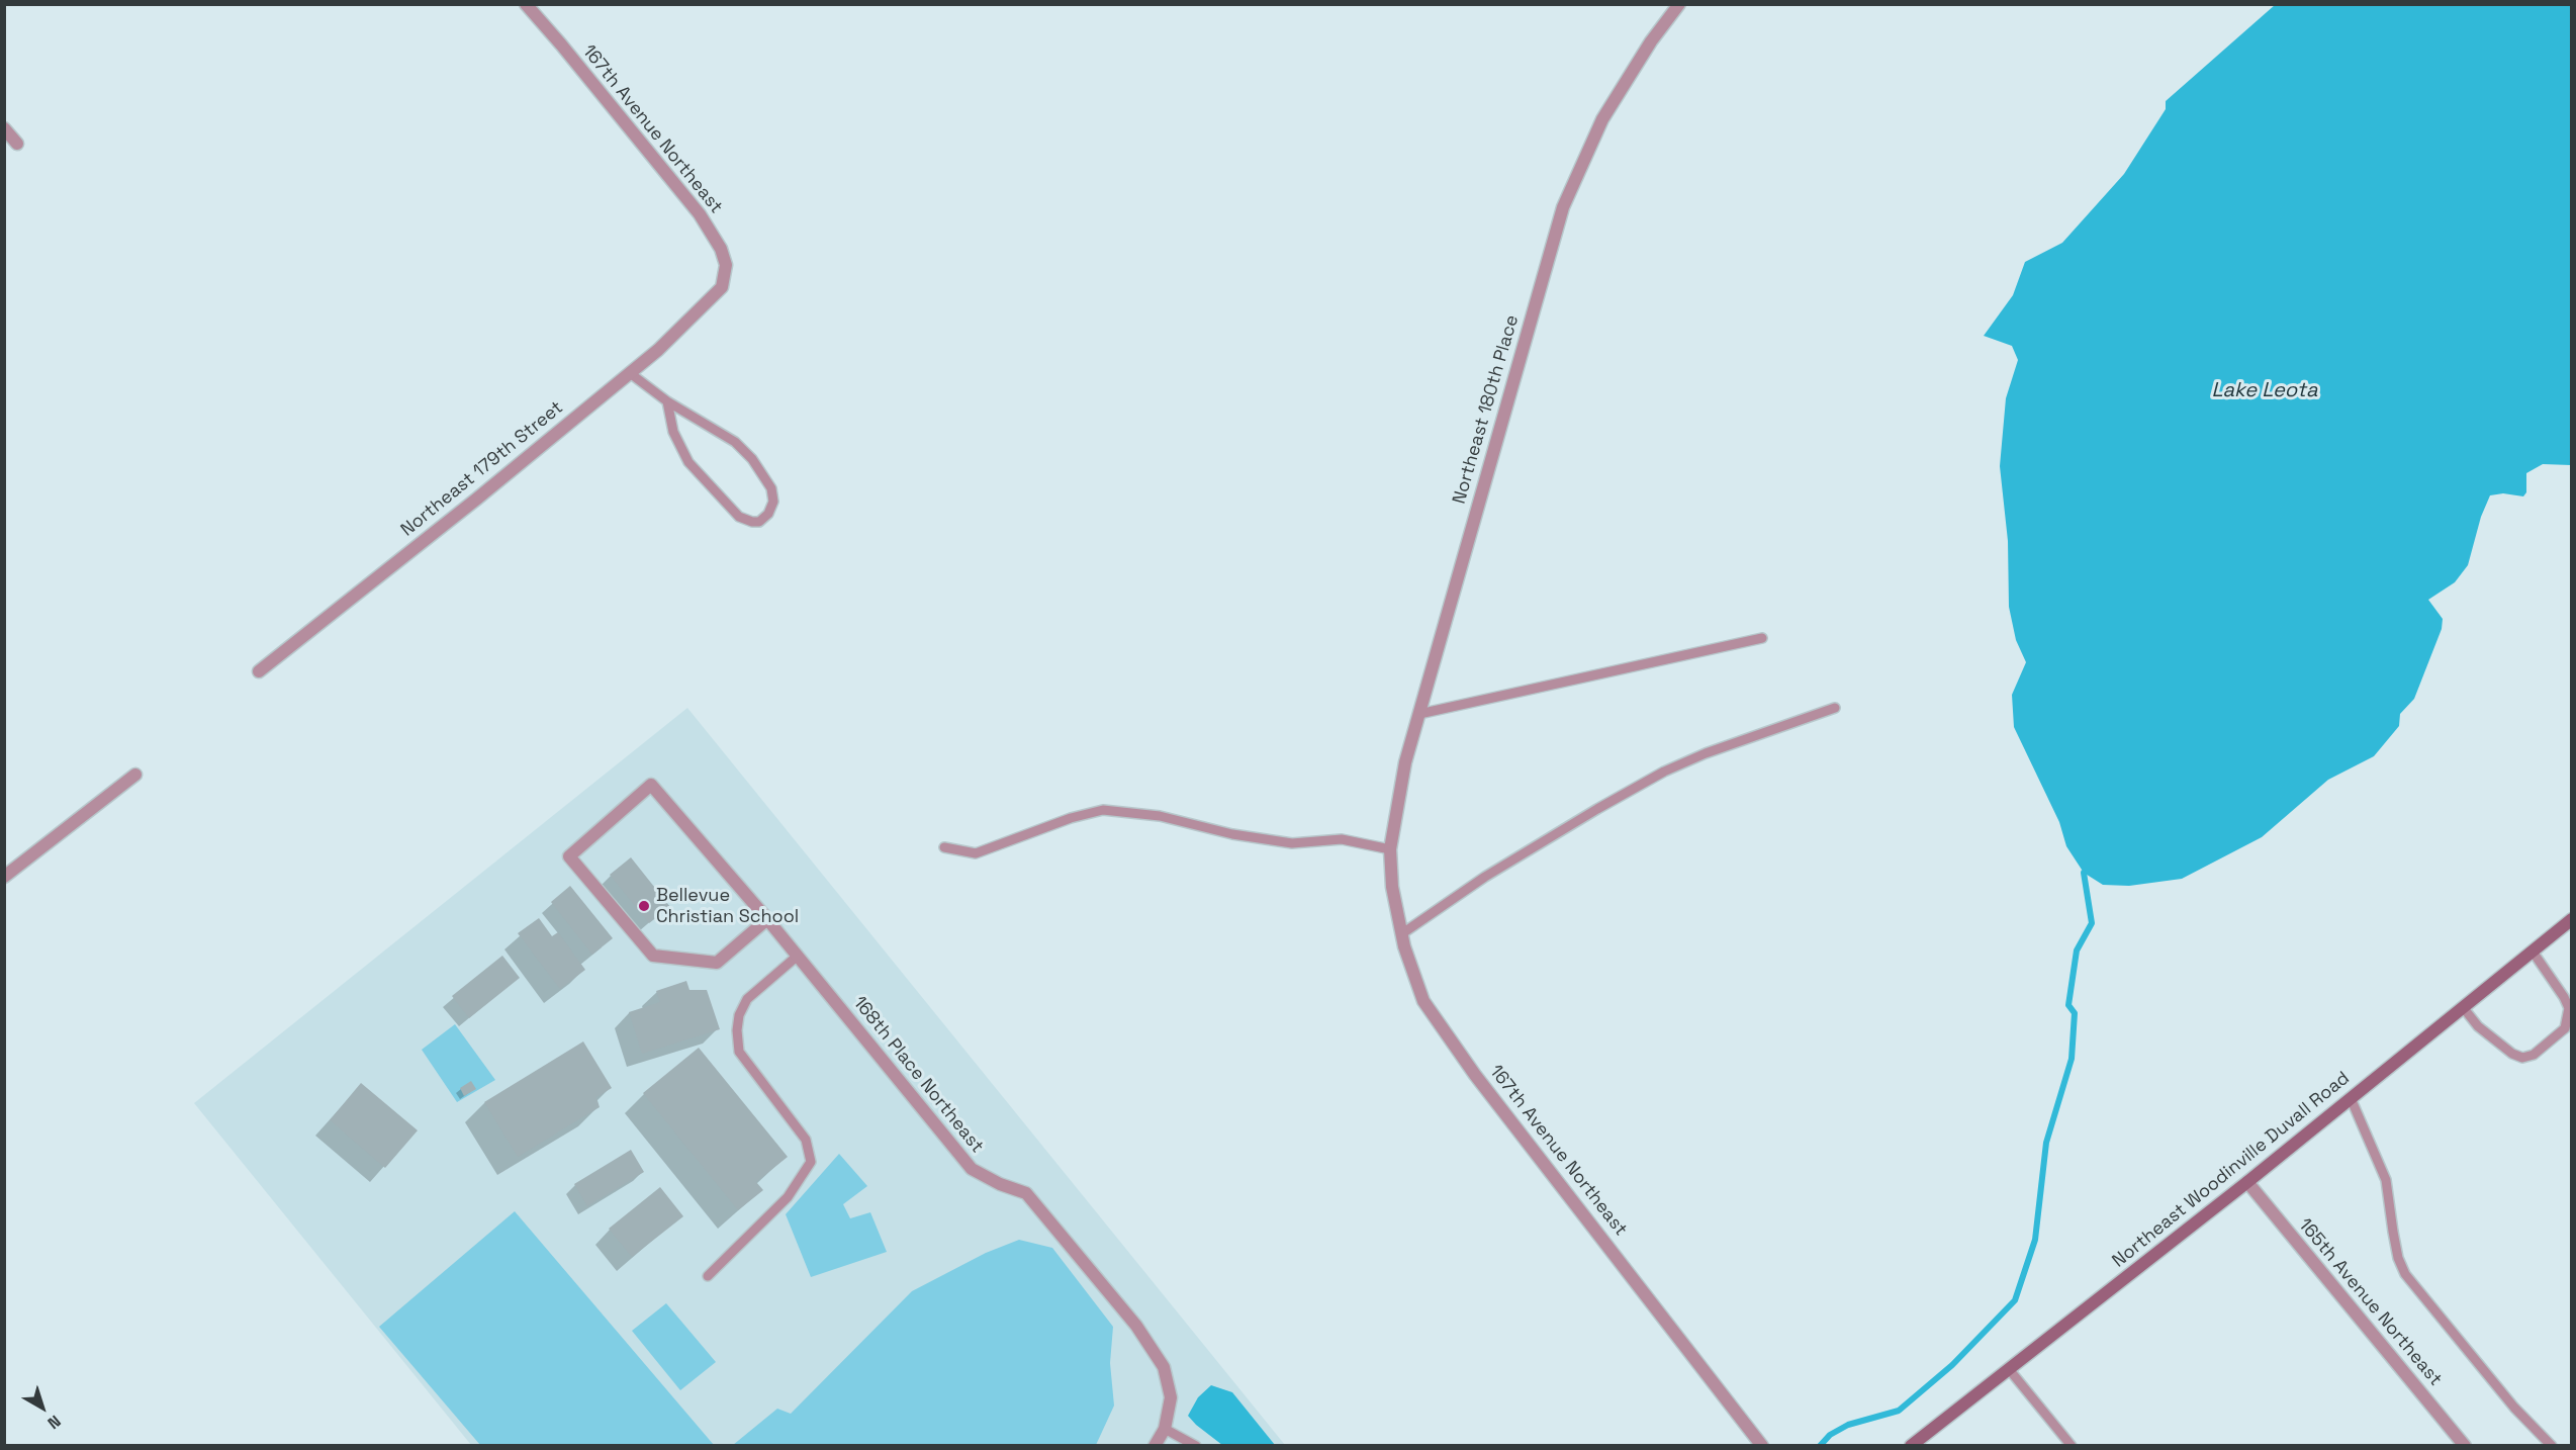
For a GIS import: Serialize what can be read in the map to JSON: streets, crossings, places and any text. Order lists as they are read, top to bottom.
{
  "streets": {
    "main road": ["Northeast Woodinville Duvall Road"],
    "street": [
      "167th Avenue Northeast",
      "Northeast 180th Place",
      "Northeast 179th Street",
      "168th Place Northeast",
      "165th Avenue Northeast"
    ]
  },
  "crossings": [
    ["167th Avenue Northeast", "Northeast 180th Place"],
    ["167th Avenue Northeast", "Northeast 179th Street"],
    ["Northeast Woodinville Duvall Road", "165th Avenue Northeast"]
  ],
  "water": ["Lake Leota"],
  "places": ["Bellevue Christian School"],
  "north": "bottom right"
}
